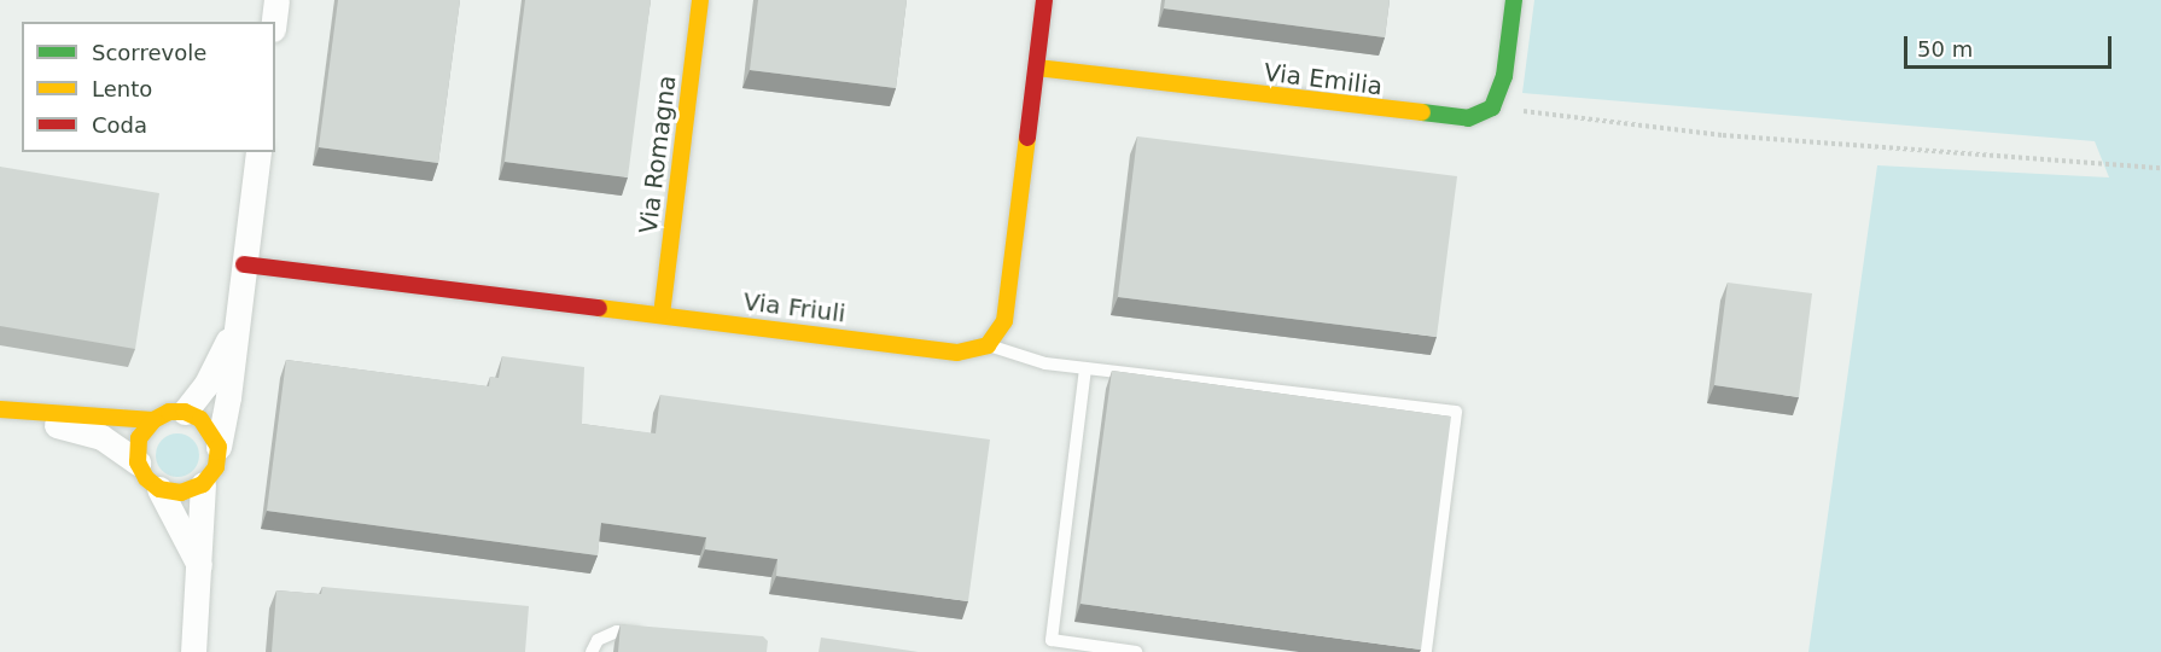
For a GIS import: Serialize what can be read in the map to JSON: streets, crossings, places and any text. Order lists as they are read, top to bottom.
{
  "streets": {
    "street": ["Via Emilia", "Via Romagna", "Via Friuli"]
  },
  "crossings": [
    ["Via Romagna", "Via Friuli"]
  ],
  "legend": ["Scorrevole", "Lento", "Coda"],
  "scale_bar": "50 m"
}
